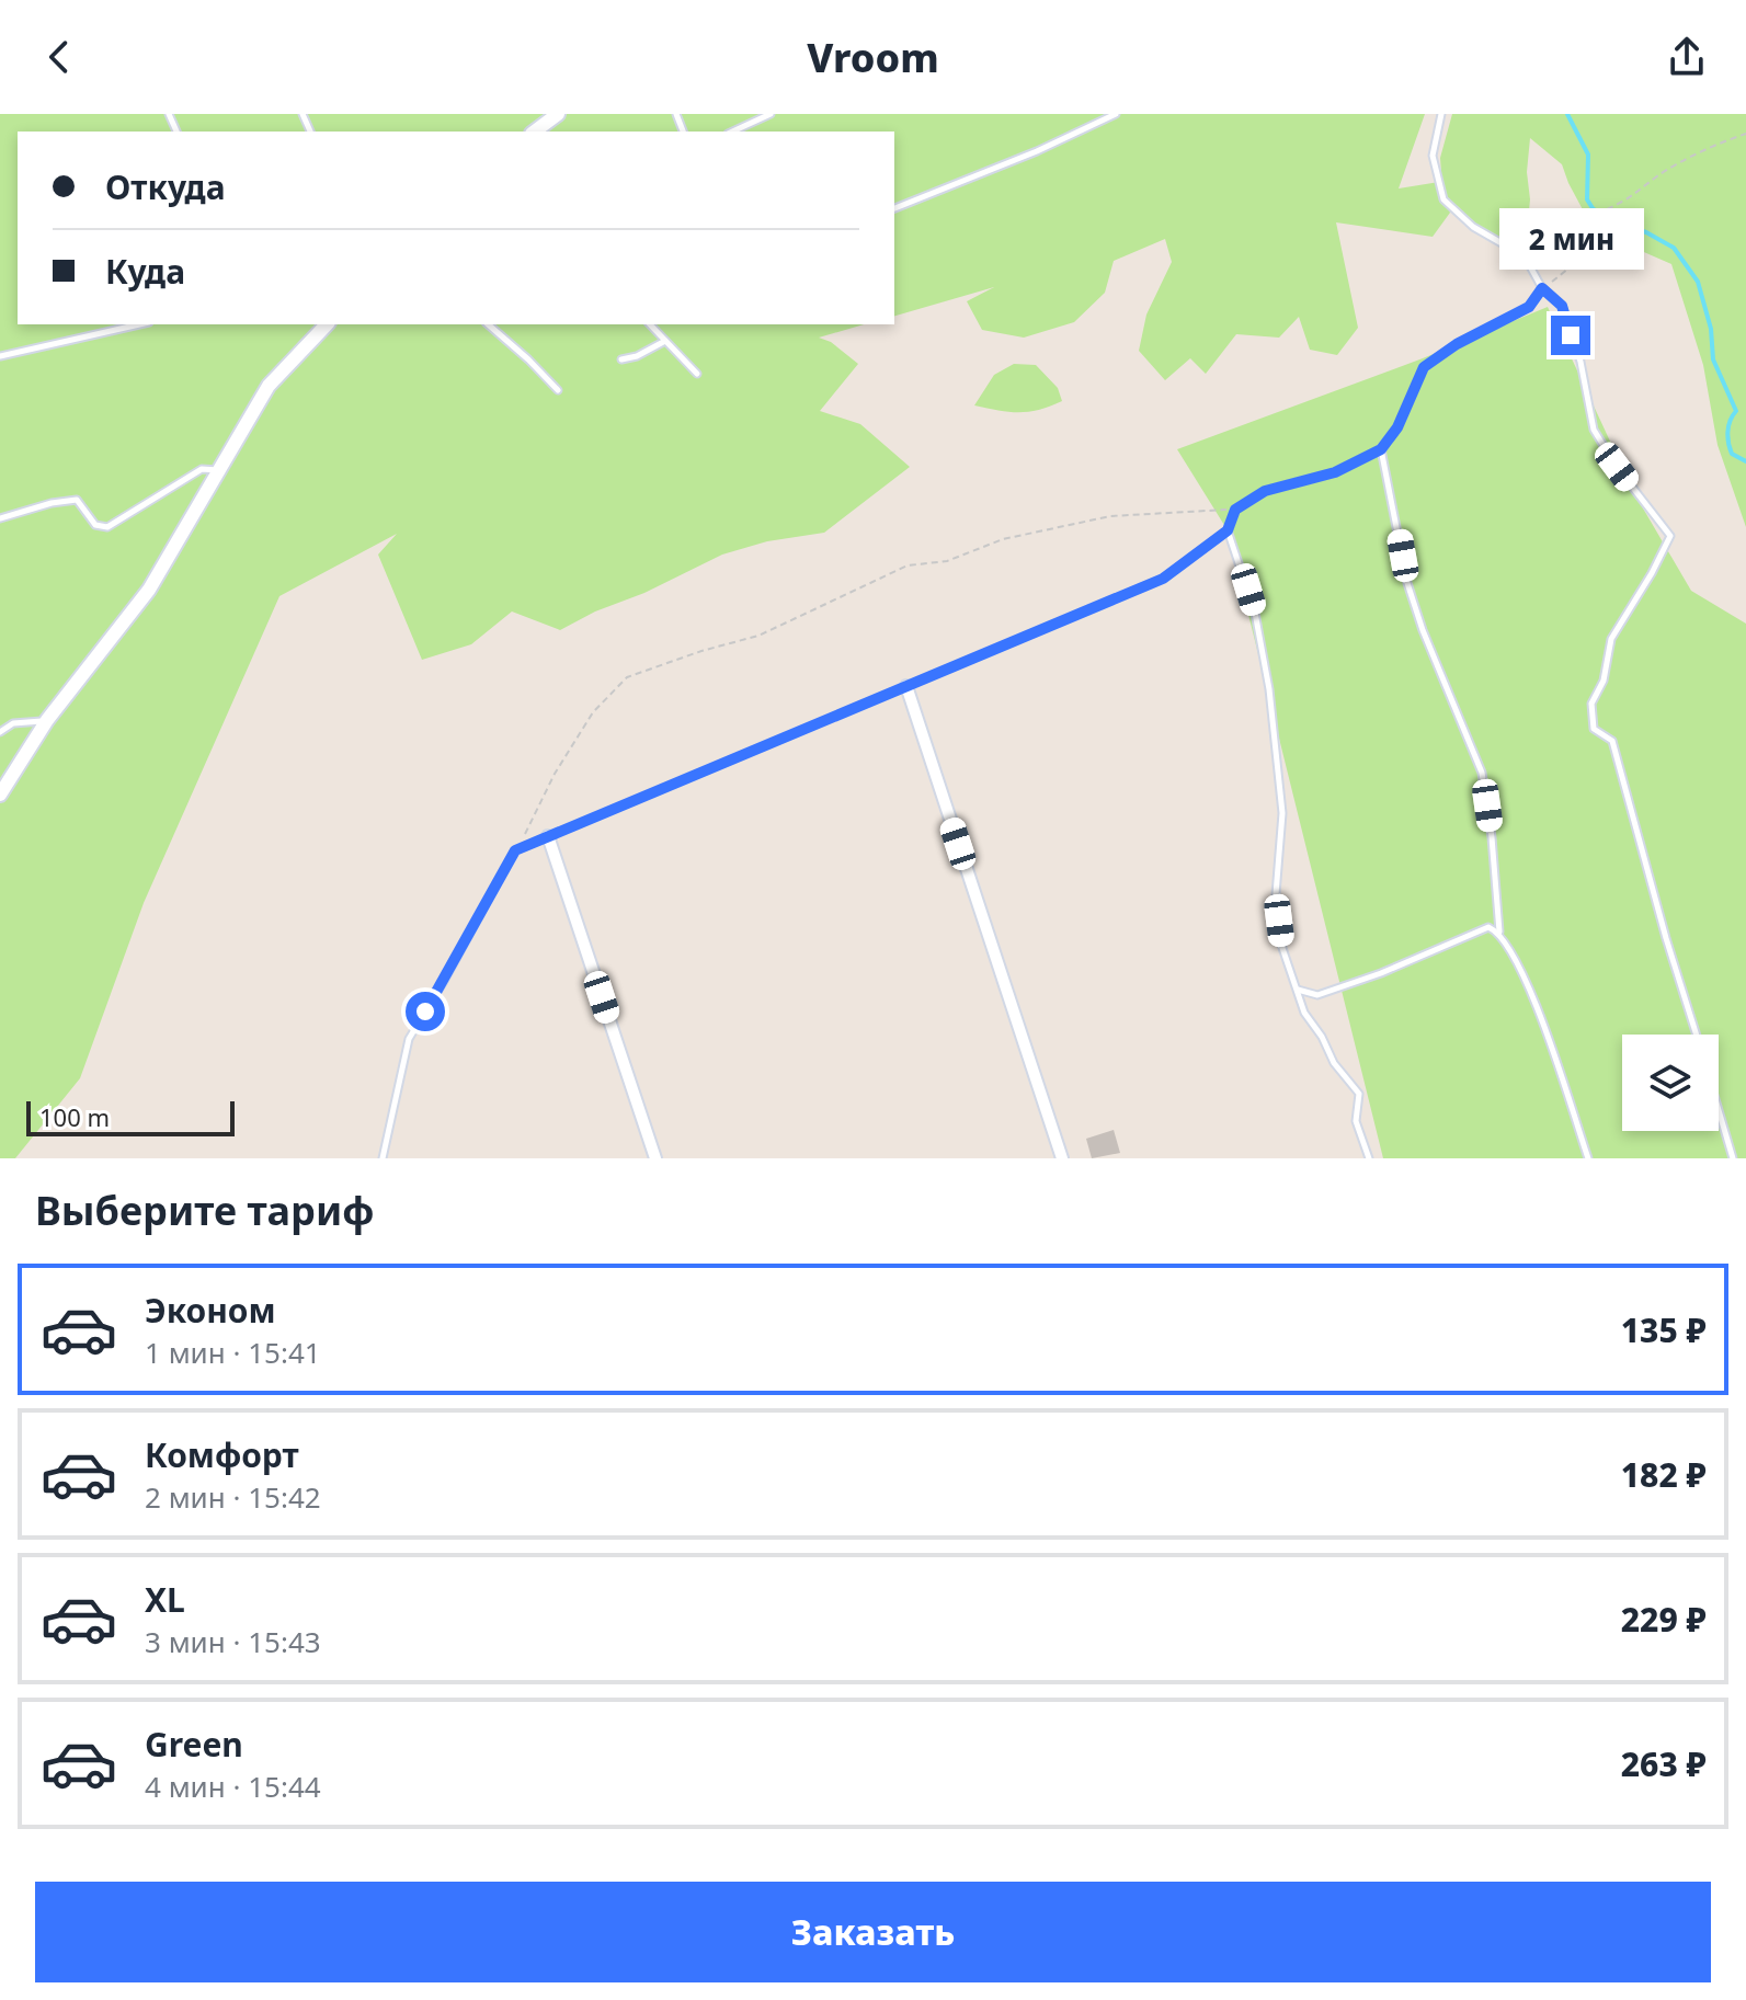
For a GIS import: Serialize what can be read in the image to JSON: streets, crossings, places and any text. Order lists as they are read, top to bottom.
{
  "scale_bar": "100 m",
  "page": {
    "header": "Vroom",
    "banner": ["Откуда", "Куда"],
    "bubble": "2 мин",
    "scale": "100 m",
    "heading": "Выберите тариф",
    "list": [
      {
        "name": "Эконом",
        "note": "1 мин · 15:41",
        "value": "135 ₽"
      },
      {
        "name": "Комфорт",
        "note": "2 мин · 15:42",
        "value": "182 ₽"
      },
      {
        "name": "XL",
        "note": "3 мин · 15:43",
        "value": "229 ₽"
      },
      {
        "name": "Green",
        "note": "4 мин · 15:44",
        "value": "263 ₽"
      }
    ],
    "buttons": "Заказать"
  }
}
